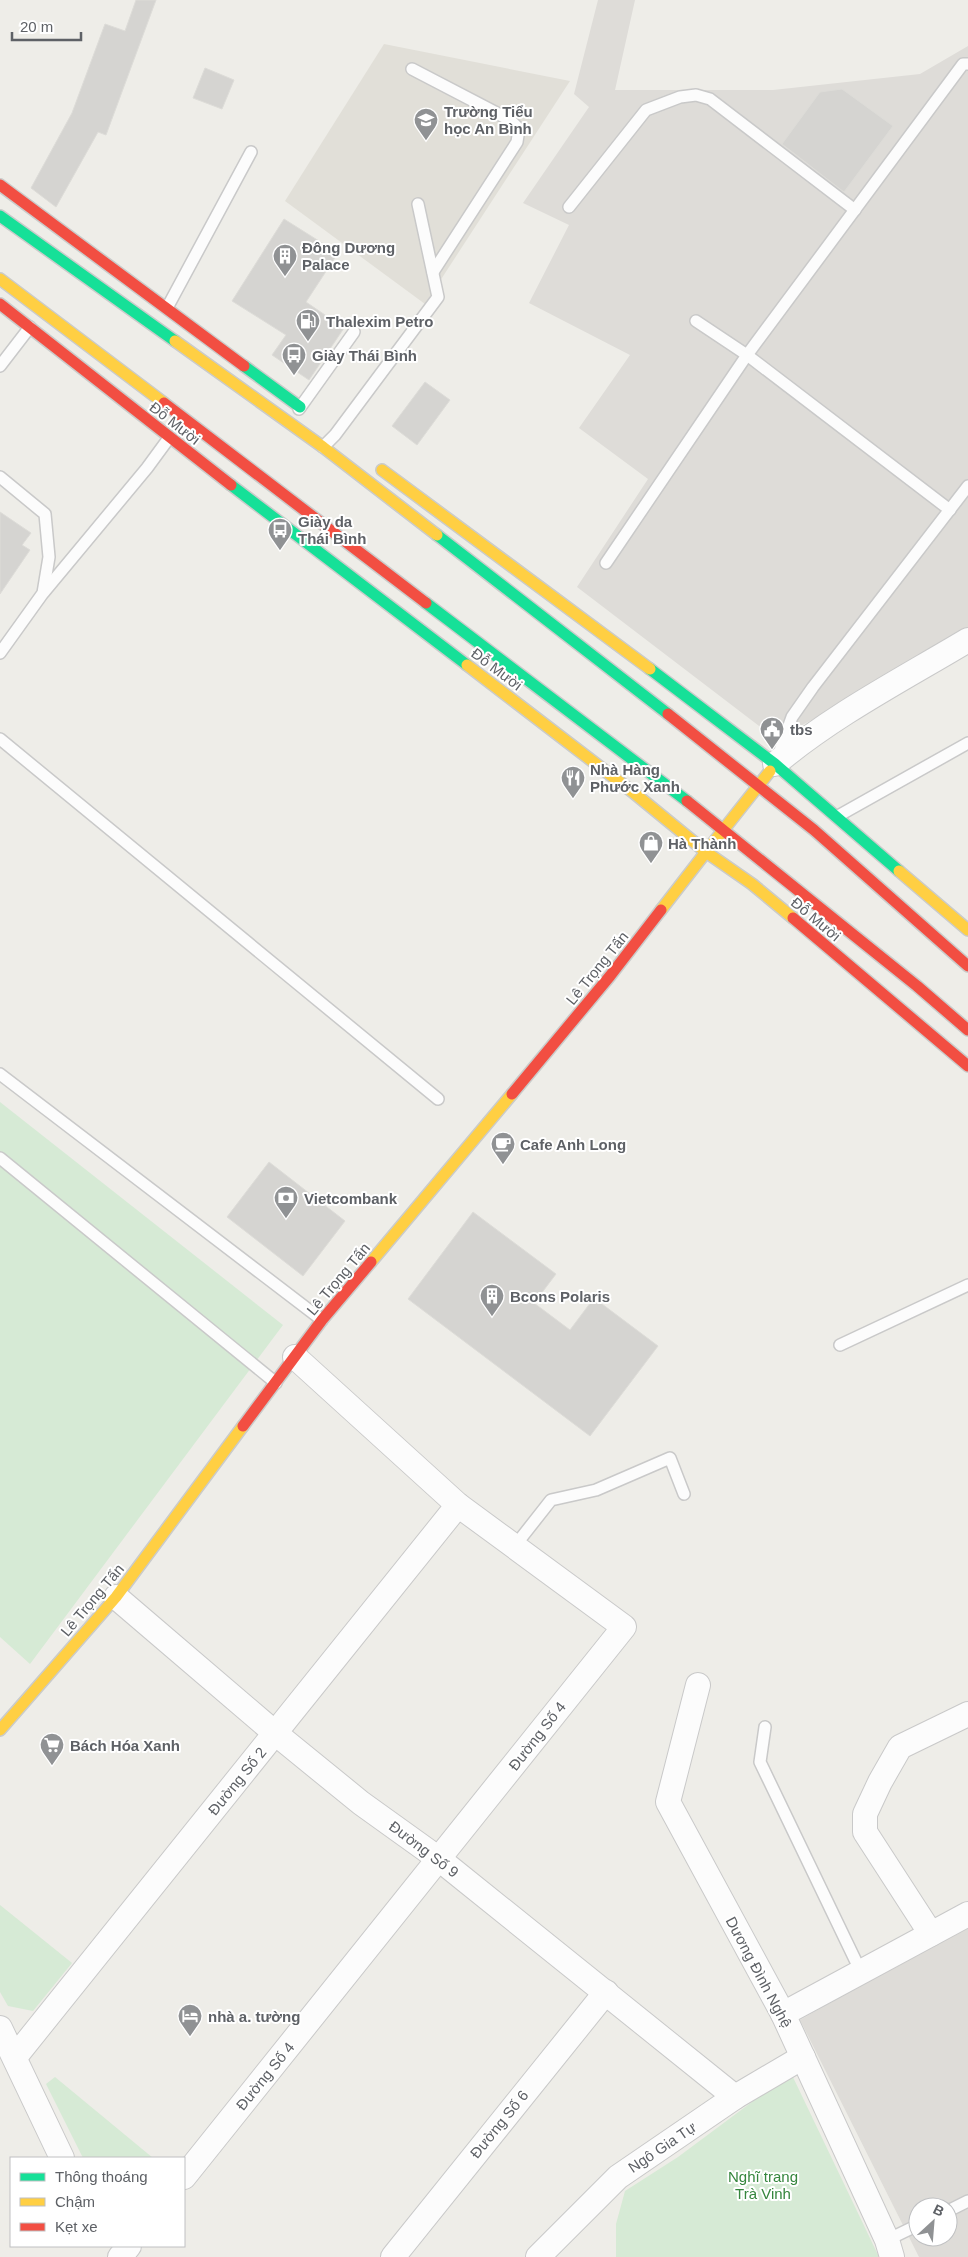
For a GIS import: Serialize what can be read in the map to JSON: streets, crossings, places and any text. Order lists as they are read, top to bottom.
{
  "streets": {
    "main road": ["Đỗ Mười", "Lê Trọng Tấn"],
    "street": [
      "Đường Số 4",
      "Đường Số 2",
      "Đường Số 9",
      "Dương Đình Nghệ",
      "Đường Số 6",
      "Ngô Gia Tự"
    ]
  },
  "crossings": [
    ["Đỗ Mười", "Lê Trọng Tấn"],
    ["Lê Trọng Tấn", "Đường Số 4"],
    ["Lê Trọng Tấn", "Đường Số 9"],
    ["Đường Số 4", "Đường Số 2"],
    ["Đường Số 4", "Đường Số 9"],
    ["Đường Số 2", "Đường Số 9"],
    ["Đường Số 9", "Đường Số 6"],
    ["Đường Số 9", "Ngô Gia Tự"],
    ["Dương Đình Nghệ", "Ngô Gia Tự"]
  ],
  "parks": ["Nghĩ trang Trà Vinh"],
  "places": {
    "school or university": ["Trường Tiểu học An Bình"],
    "building": ["Đông Dương Palace", "Bcons Polaris"],
    "fuel station": ["Thalexim Petro"],
    "bus stop": ["Giày Thái Bình", "Giày da Thái Bình"],
    "public building": ["tbs"],
    "restaurant": ["Nhà Hàng Phước Xanh"],
    "shop": ["Hà Thành"],
    "cafe": ["Cafe Anh Long"],
    "bank": ["Vietcombank"],
    "supermarket": ["Bách Hóa Xanh"],
    "hotel": ["nhà a. tường"]
  },
  "legend": ["Thông thoáng", "Chậm", "Kẹt xe"],
  "scale_bar": "20 m",
  "north": "top right"
}
